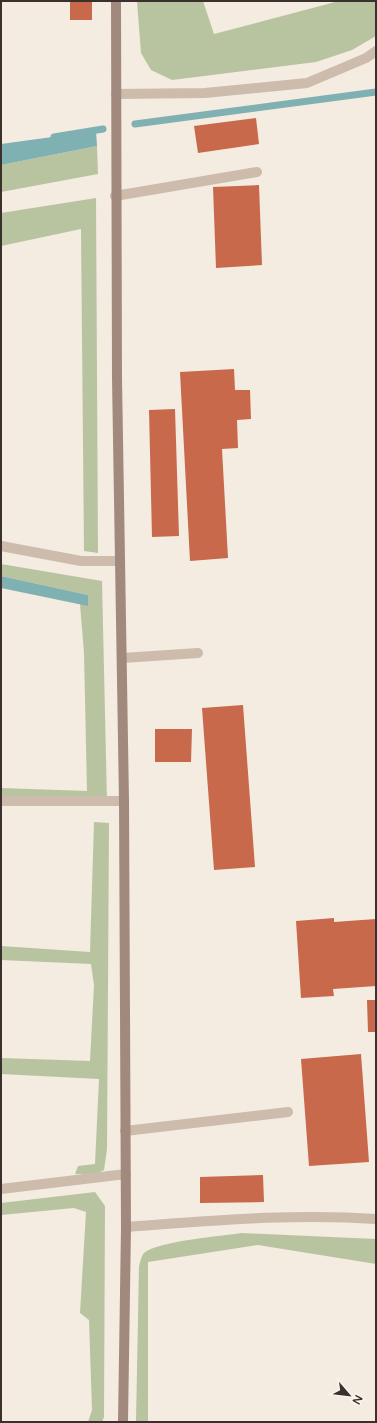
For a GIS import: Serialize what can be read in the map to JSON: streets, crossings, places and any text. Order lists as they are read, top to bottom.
{
  "north": "bottom right"
}
